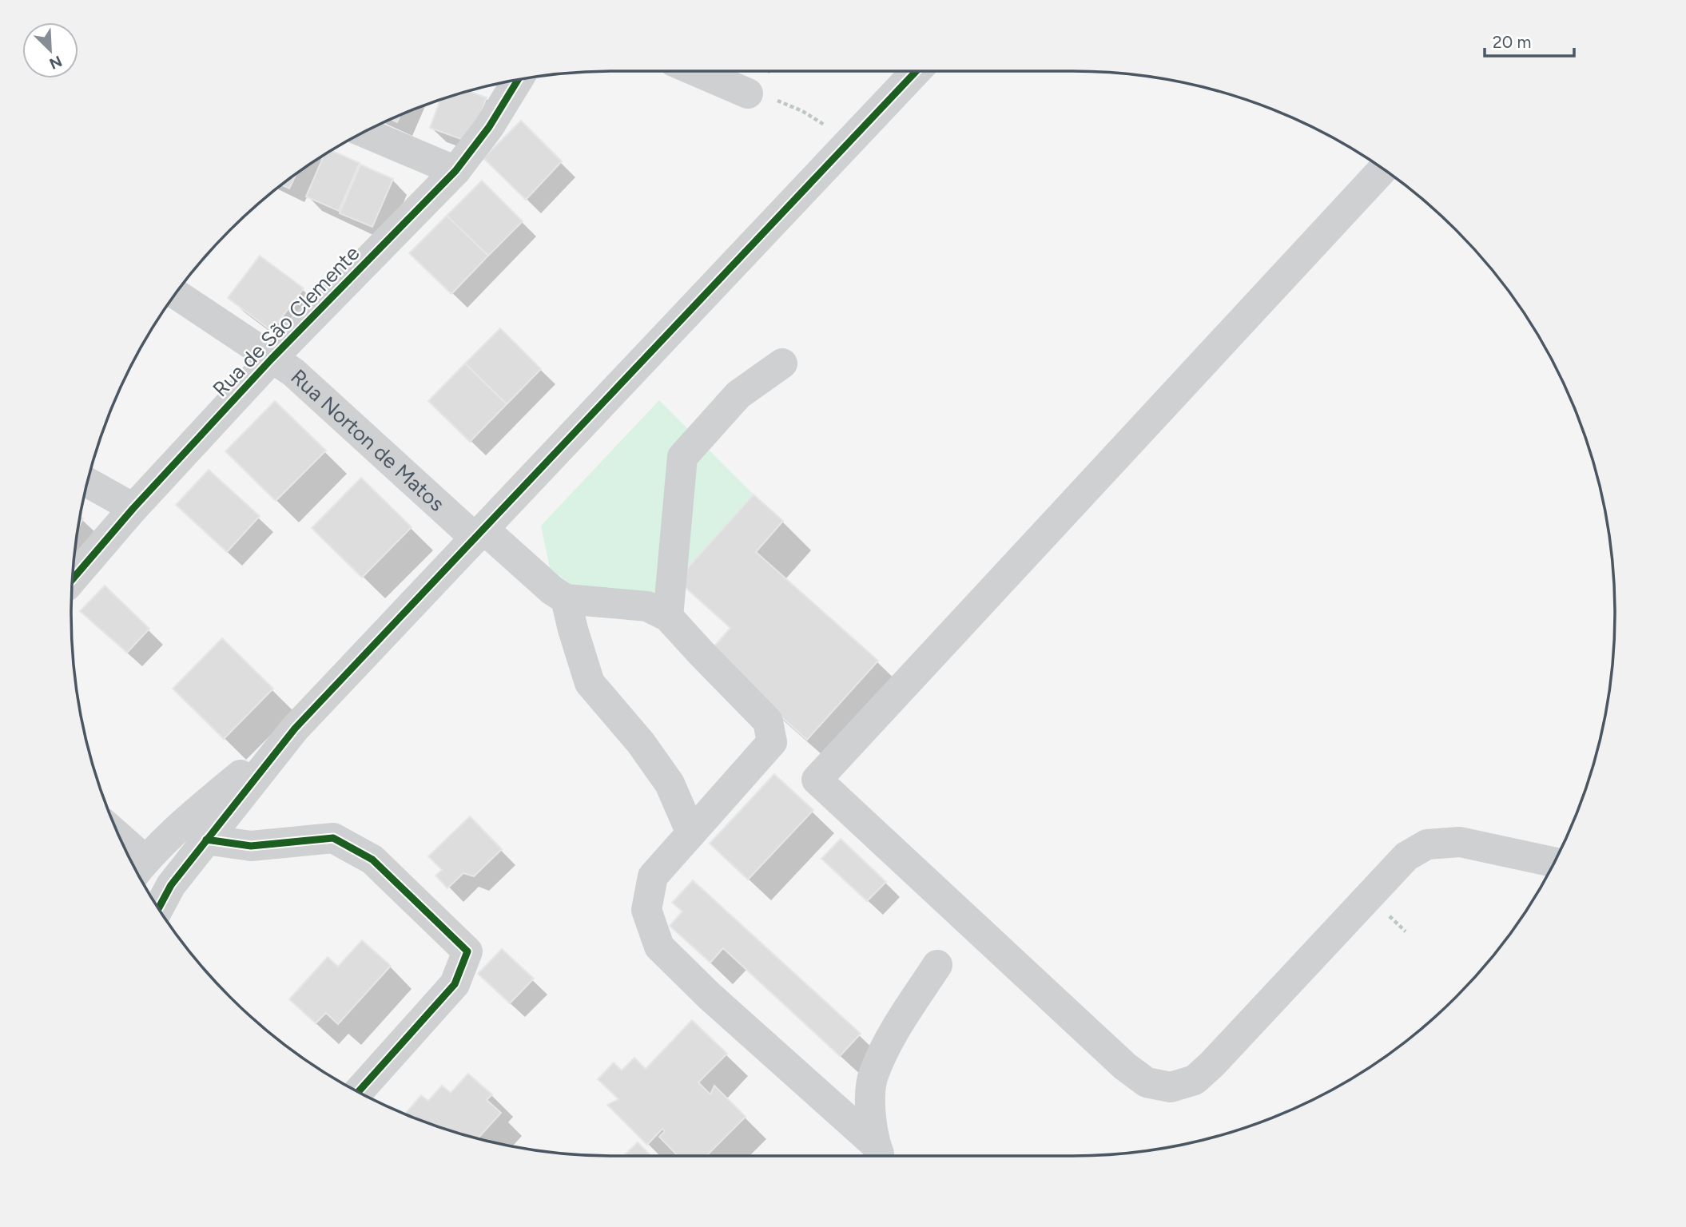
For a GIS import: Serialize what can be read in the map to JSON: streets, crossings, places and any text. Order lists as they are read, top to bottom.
{
  "streets": {
    "street": ["Rua de São Clemente", "Rua Norton de Matos"]
  },
  "crossings": [
    ["Rua de São Clemente", "Rua Norton de Matos"]
  ],
  "scale_bar": "20 m",
  "north": "bottom right"
}
